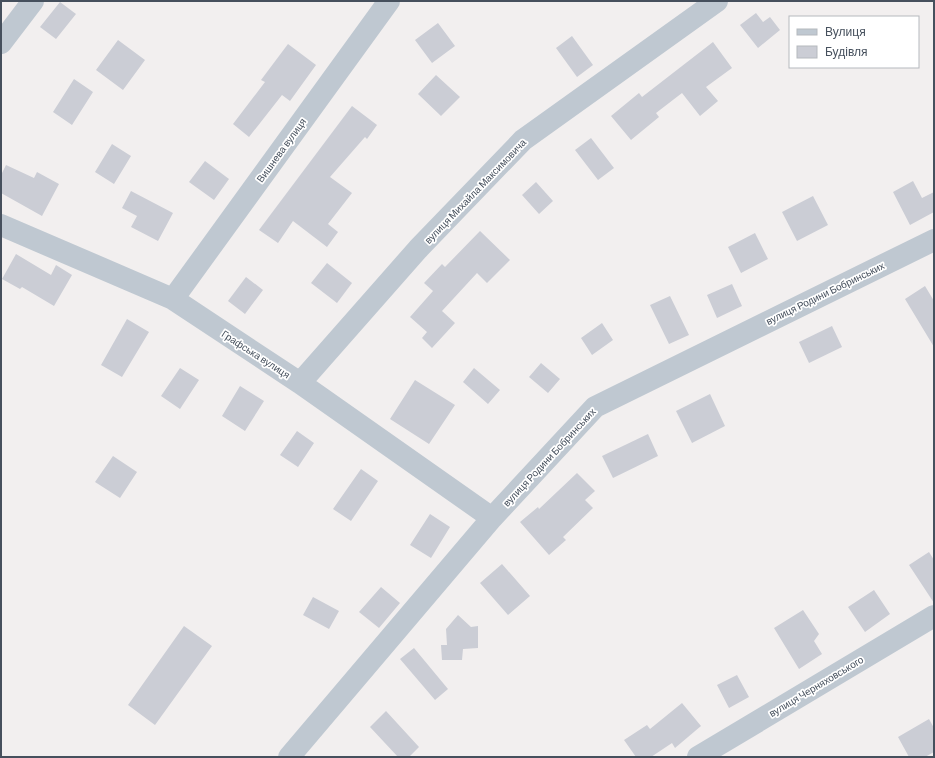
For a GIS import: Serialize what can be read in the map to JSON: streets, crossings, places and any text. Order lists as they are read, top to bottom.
{
  "streets": {
    "street": [
      "Вишнева вулиця",
      "вулиця Михайла Максимовича",
      "вулиця Родини Бобринських",
      "Графська вулиця",
      "вулиця Черняховського"
    ]
  },
  "crossings": [
    ["Вишнева вулиця", "Графська вулиця"],
    ["вулиця Михайла Максимовича", "Графська вулиця"],
    ["вулиця Родини Бобринських", "Графська вулиця"]
  ],
  "legend": ["Вулиця", "Будівля"]
}
